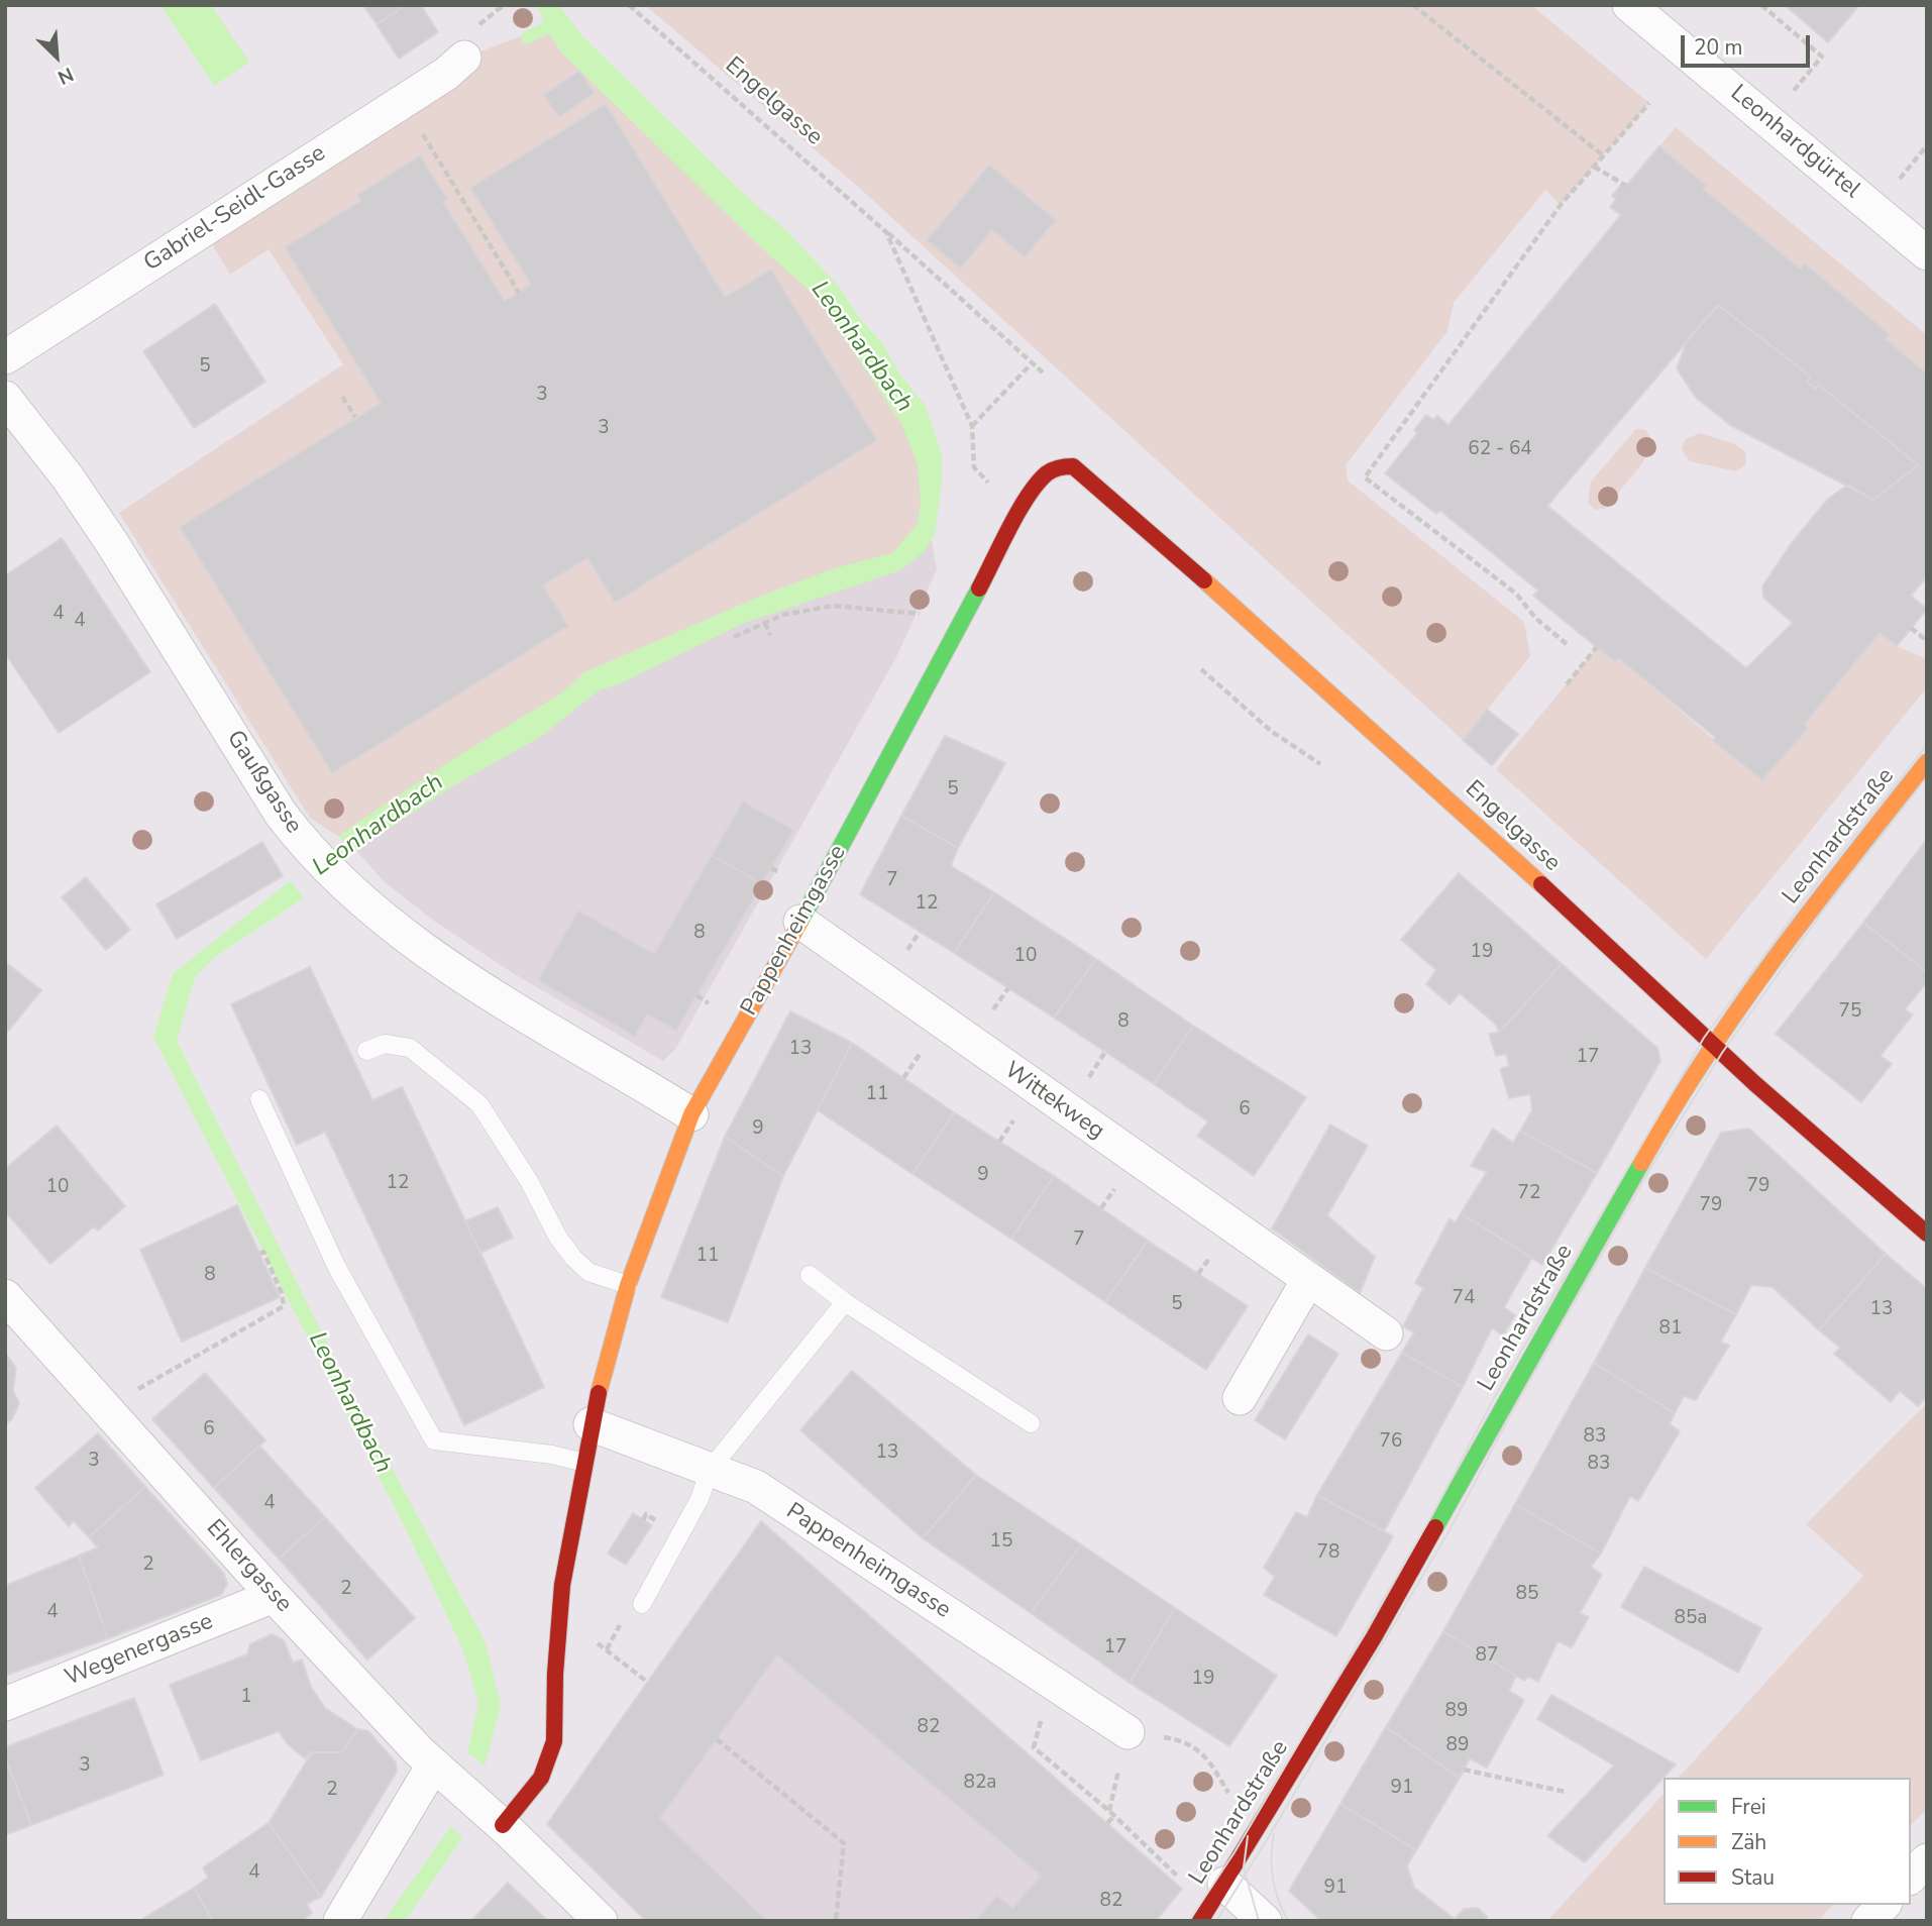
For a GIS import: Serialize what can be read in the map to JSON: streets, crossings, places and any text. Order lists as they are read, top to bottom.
{
  "streets": {
    "street": [
      "Engelgasse",
      "Leonhardgürtel",
      "Gabriel-Seidl-Gasse",
      "Gaußgasse",
      "Leonhardstraße",
      "Pappenheimgasse",
      "Wittekweg",
      "Ehlergasse",
      "Wegenergasse"
    ]
  },
  "crossings": [
    ["Engelgasse", "Leonhardstraße"],
    ["Engelgasse", "Pappenheimgasse"],
    ["Gaußgasse", "Pappenheimgasse"],
    ["Pappenheimgasse", "Wittekweg"],
    ["Pappenheimgasse", "Ehlergasse"],
    ["Ehlergasse", "Wegenergasse"]
  ],
  "water": ["Leonhardbach"],
  "house_numbers": [
    "5",
    "3",
    "3",
    "62 - 64",
    "4",
    "4",
    "5",
    "7",
    "12",
    "8",
    "19",
    "10",
    "75",
    "8",
    "13",
    "17",
    "11",
    "6",
    "9",
    "9",
    "12",
    "79",
    "10",
    "72",
    "79",
    "7",
    "11",
    "8",
    "74",
    "5",
    "13",
    "81",
    "6",
    "83",
    "76",
    "13",
    "3",
    "83",
    "4",
    "15",
    "78",
    "2",
    "2",
    "85",
    "4",
    "85a",
    "17",
    "87",
    "19",
    "1",
    "89",
    "82",
    "89",
    "3",
    "82a",
    "91",
    "2",
    "4",
    "91",
    "82"
  ],
  "legend": ["Frei", "Zäh", "Stau"],
  "scale_bar": "20 m",
  "north": "bottom right"
}
